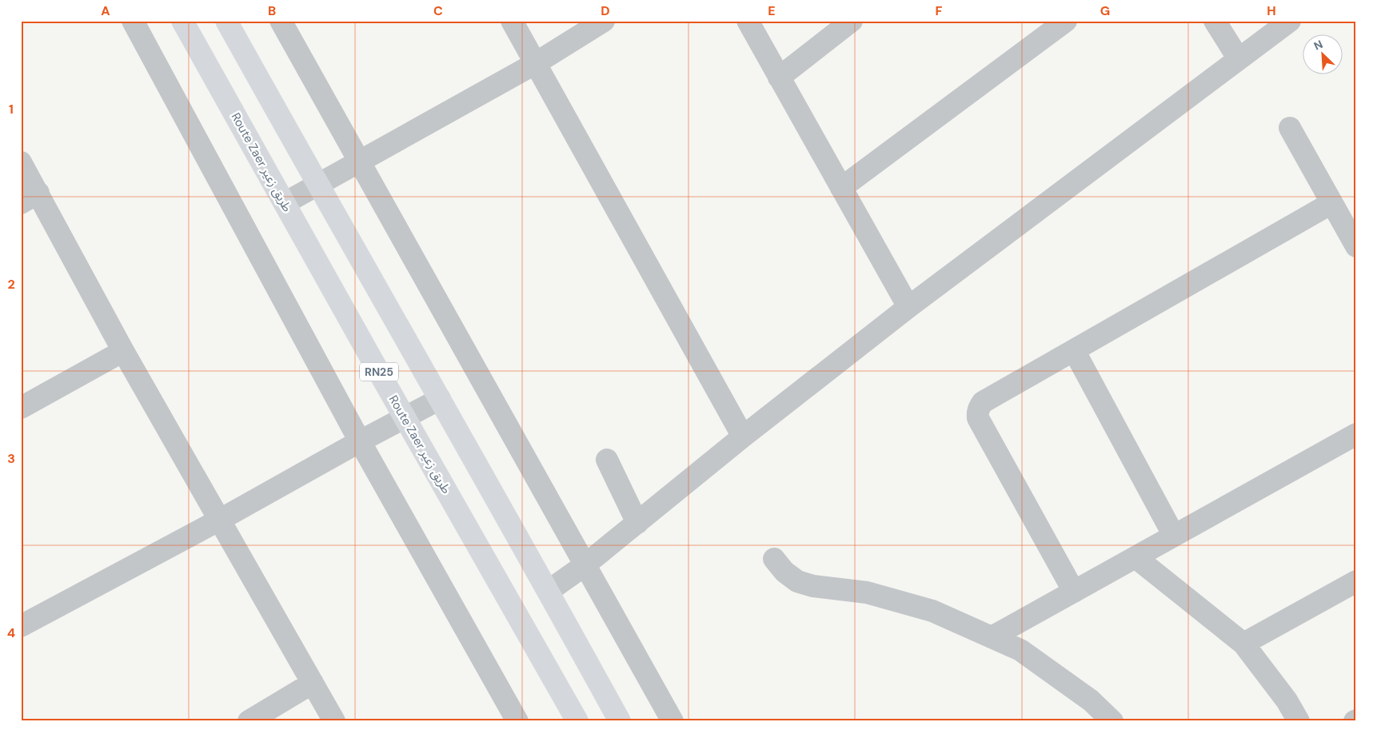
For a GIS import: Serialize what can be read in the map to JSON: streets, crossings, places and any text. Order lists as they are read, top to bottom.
{
  "streets": {
    "main road": ["Route Zaer طريق زعير", "RN25"]
  },
  "north": "top left",
  "grid": {
    "columns": [
      "A",
      "B",
      "C",
      "D",
      "E",
      "F",
      "G",
      "H"
    ],
    "rows": [
      "1",
      "2",
      "3",
      "4"
    ]
  }
}
